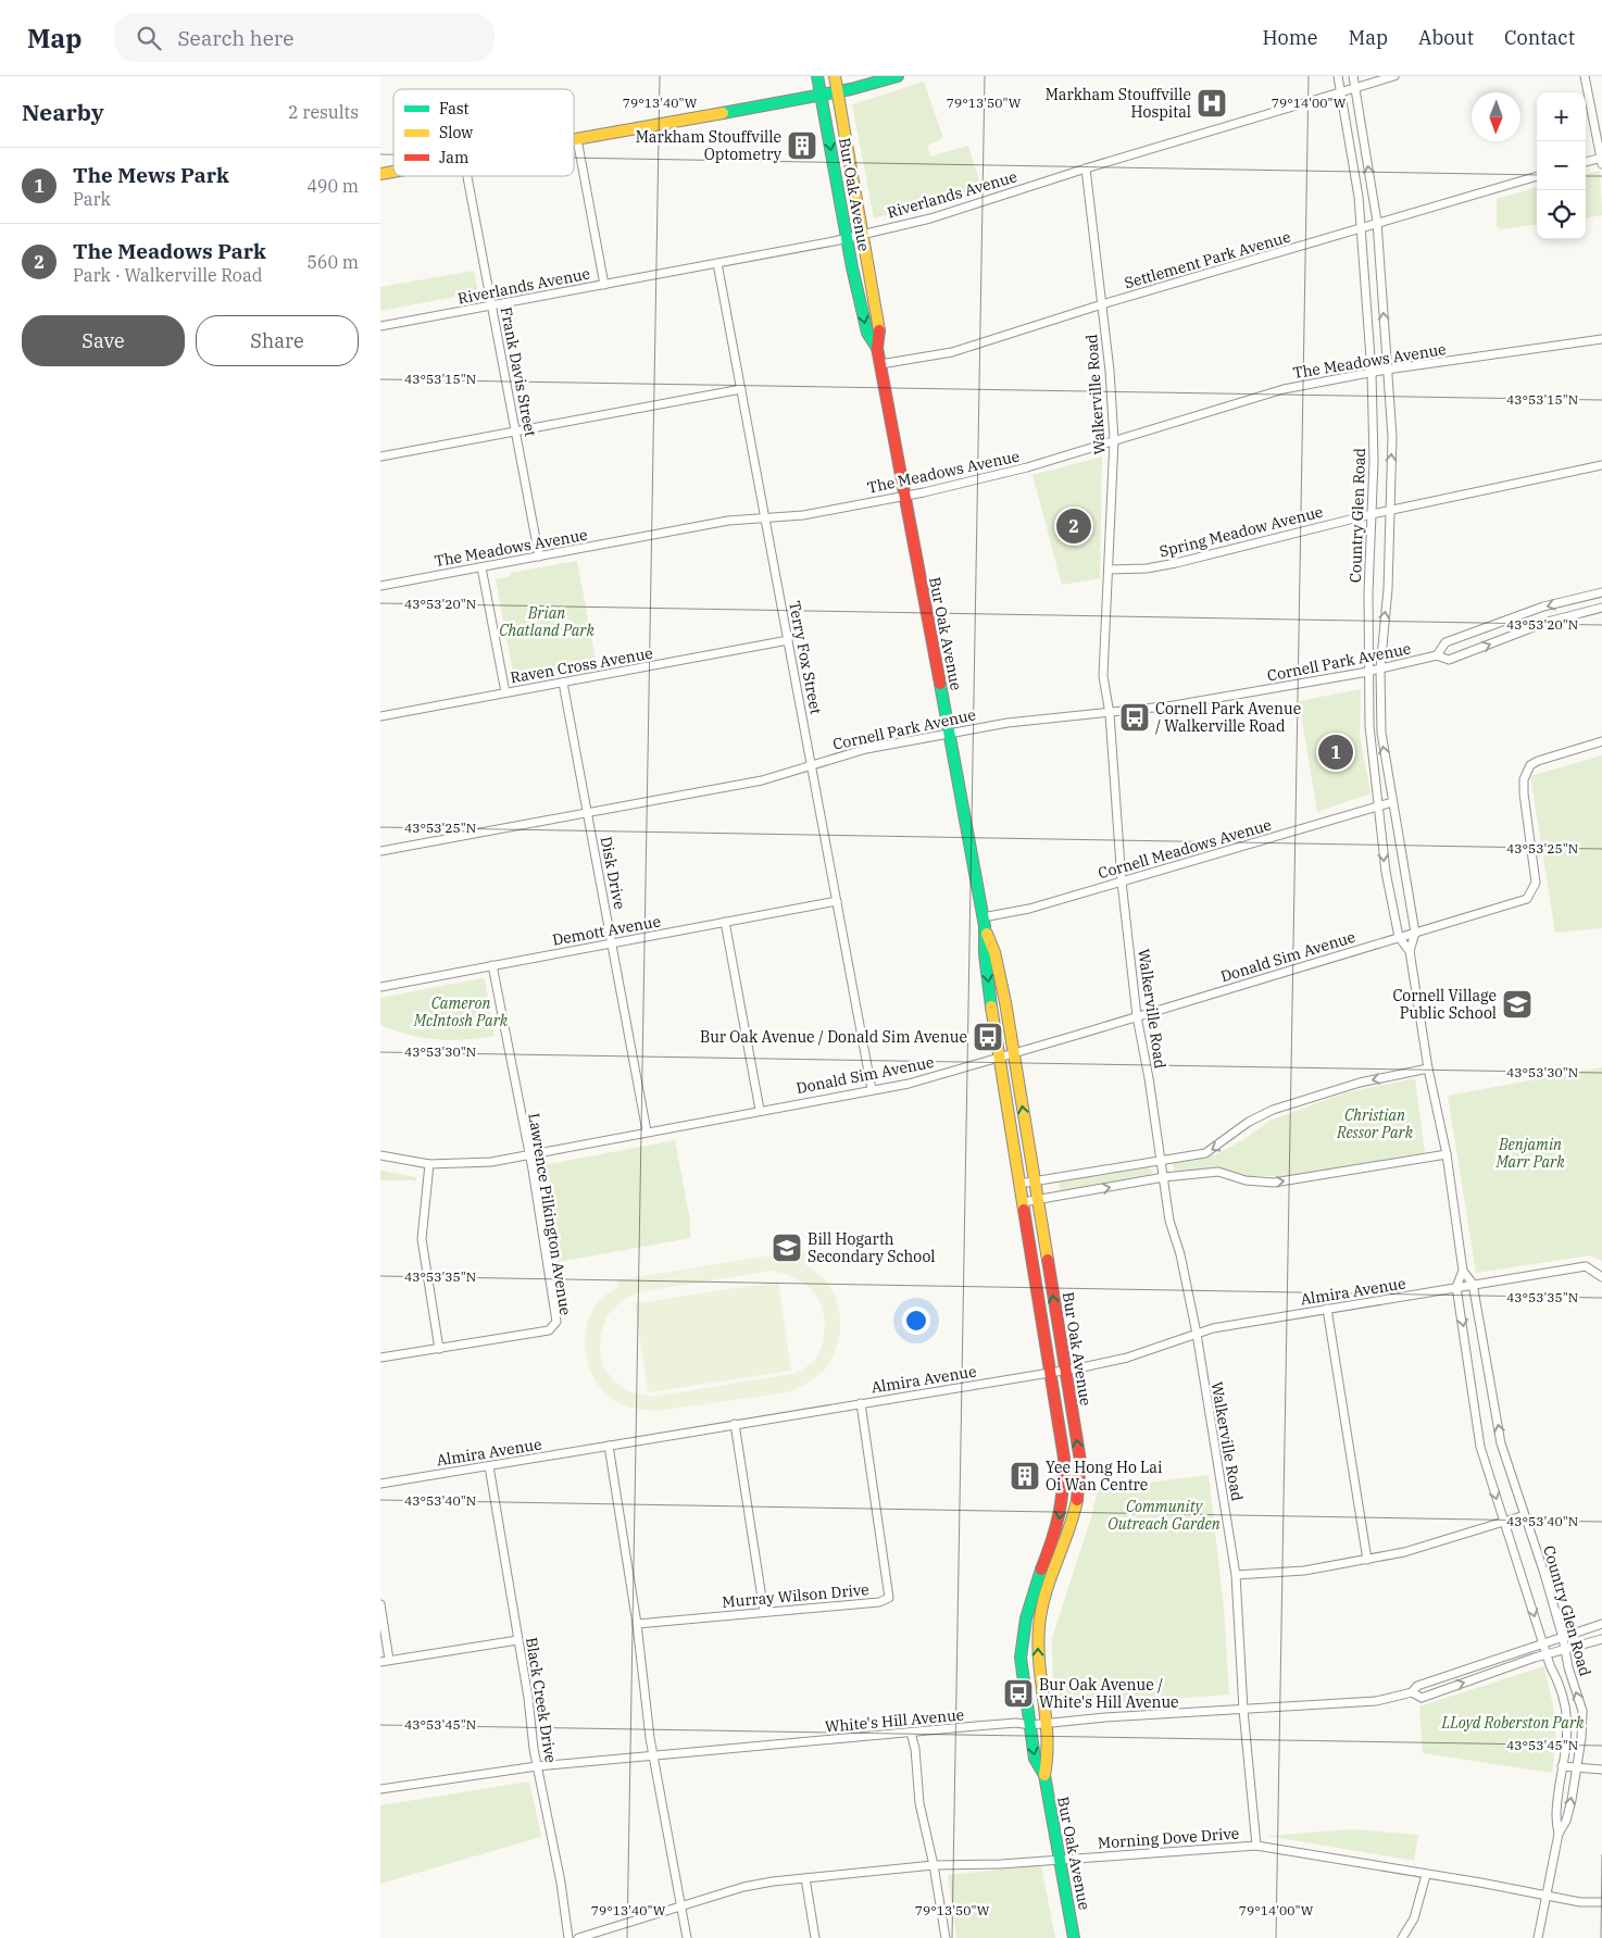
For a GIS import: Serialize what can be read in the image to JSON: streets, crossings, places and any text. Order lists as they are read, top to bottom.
{
  "streets": {
    "street": [
      "Bur Oak Avenue",
      "Riverlands Avenue",
      "Settlement Park Avenue",
      "The Meadows Avenue",
      "Frank Davis Street",
      "Walkerville Road",
      "Country Glen Road",
      "Spring Meadow Avenue",
      "Terry Fox Street",
      "Cornell Park Avenue",
      "Raven Cross Avenue",
      "Cornell Meadows Avenue",
      "Disk Drive",
      "Demott Avenue",
      "Donald Sim Avenue",
      "Lawrence Pilkington Avenue",
      "Almira Avenue",
      "Murray Wilson Drive",
      "Black Creek Drive",
      "White's Hill Avenue",
      "Morning Dove Drive"
    ]
  },
  "crossings": [
    ["Bur Oak Avenue", "Riverlands Avenue"],
    ["Bur Oak Avenue", "Settlement Park Avenue"],
    ["Bur Oak Avenue", "The Meadows Avenue"],
    ["Bur Oak Avenue", "Cornell Park Avenue"],
    ["Bur Oak Avenue", "Cornell Meadows Avenue"],
    ["Bur Oak Avenue", "Donald Sim Avenue"],
    ["Bur Oak Avenue", "Almira Avenue"],
    ["Bur Oak Avenue", "White's Hill Avenue"],
    ["Bur Oak Avenue", "Morning Dove Drive"],
    ["Riverlands Avenue", "Frank Davis Street"],
    ["Riverlands Avenue", "Walkerville Road"],
    ["Riverlands Avenue", "Country Glen Road"],
    ["Riverlands Avenue", "Terry Fox Street"],
    ["Settlement Park Avenue", "Walkerville Road"],
    ["Settlement Park Avenue", "Country Glen Road"],
    ["The Meadows Avenue", "Frank Davis Street"],
    ["The Meadows Avenue", "Walkerville Road"],
    ["The Meadows Avenue", "Country Glen Road"],
    ["The Meadows Avenue", "Terry Fox Street"],
    ["Walkerville Road", "Spring Meadow Avenue"],
    ["Walkerville Road", "Cornell Park Avenue"],
    ["Walkerville Road", "Cornell Meadows Avenue"],
    ["Walkerville Road", "Donald Sim Avenue"],
    ["Walkerville Road", "Almira Avenue"],
    ["Walkerville Road", "White's Hill Avenue"],
    ["Walkerville Road", "Morning Dove Drive"],
    ["Country Glen Road", "Spring Meadow Avenue"],
    ["Country Glen Road", "Cornell Park Avenue"],
    ["Country Glen Road", "Cornell Meadows Avenue"],
    ["Country Glen Road", "Donald Sim Avenue"],
    ["Country Glen Road", "Almira Avenue"],
    ["Country Glen Road", "White's Hill Avenue"],
    ["Country Glen Road", "Morning Dove Drive"],
    ["Terry Fox Street", "Cornell Park Avenue"],
    ["Terry Fox Street", "Raven Cross Avenue"],
    ["Terry Fox Street", "Demott Avenue"],
    ["Terry Fox Street", "Donald Sim Avenue"],
    ["Cornell Park Avenue", "Disk Drive"],
    ["Raven Cross Avenue", "Disk Drive"],
    ["Disk Drive", "Demott Avenue"],
    ["Disk Drive", "Donald Sim Avenue"],
    ["Demott Avenue", "Lawrence Pilkington Avenue"],
    ["Donald Sim Avenue", "Lawrence Pilkington Avenue"],
    ["Almira Avenue", "Murray Wilson Drive"],
    ["Almira Avenue", "Black Creek Drive"],
    ["Black Creek Drive", "White's Hill Avenue"]
  ],
  "parks": [
    "Brian Chatland Park",
    "Cameron McIntosh Park",
    "Christian Ressor Park",
    "Benjamin Marr Park",
    "Community Outreach Garden",
    "LLoyd Roberston Park"
  ],
  "places": {
    "hospital": ["Markham Stouffville Hospital"],
    "building": ["Markham Stouffville Optometry", "Yee Hong Ho Lai Oi Wan Centre"],
    "bus stop": ["Cornell Park Avenue / Walkerville Road", "Bur Oak Avenue / Donald Sim Avenue", "Bur Oak Avenue / White's Hill Avenue"],
    "school or university": ["Cornell Village Public School", "Bill Hogarth Secondary School"]
  },
  "legend": ["Fast", "Slow", "Jam"],
  "north": "bottom",
  "page": {
    "header": "Map",
    "search": "Search here",
    "nav": [
      "Home",
      "Map",
      "About",
      "Contact"
    ],
    "heading": ["Nearby", "2 results"],
    "map_buttons": ["+", "−"],
    "list": [
      {
        "mark": "1",
        "name": "The Mews Park",
        "note": "Park",
        "value": "490 m"
      },
      {
        "mark": "2",
        "name": "The Meadows Park",
        "note": "Park · Walkerville Road",
        "value": "560 m"
      }
    ],
    "buttons": ["Save", "Share"],
    "pins": ["2", "1"]
  },
  "coordinates": [
    "79°13'40\"W",
    "79°13'50\"W",
    "79°14'00\"W",
    "43°53'15\"N",
    "43°53'20\"N",
    "43°53'25\"N",
    "43°53'30\"N",
    "43°53'35\"N",
    "43°53'40\"N",
    "43°53'45\"N"
  ]
}
